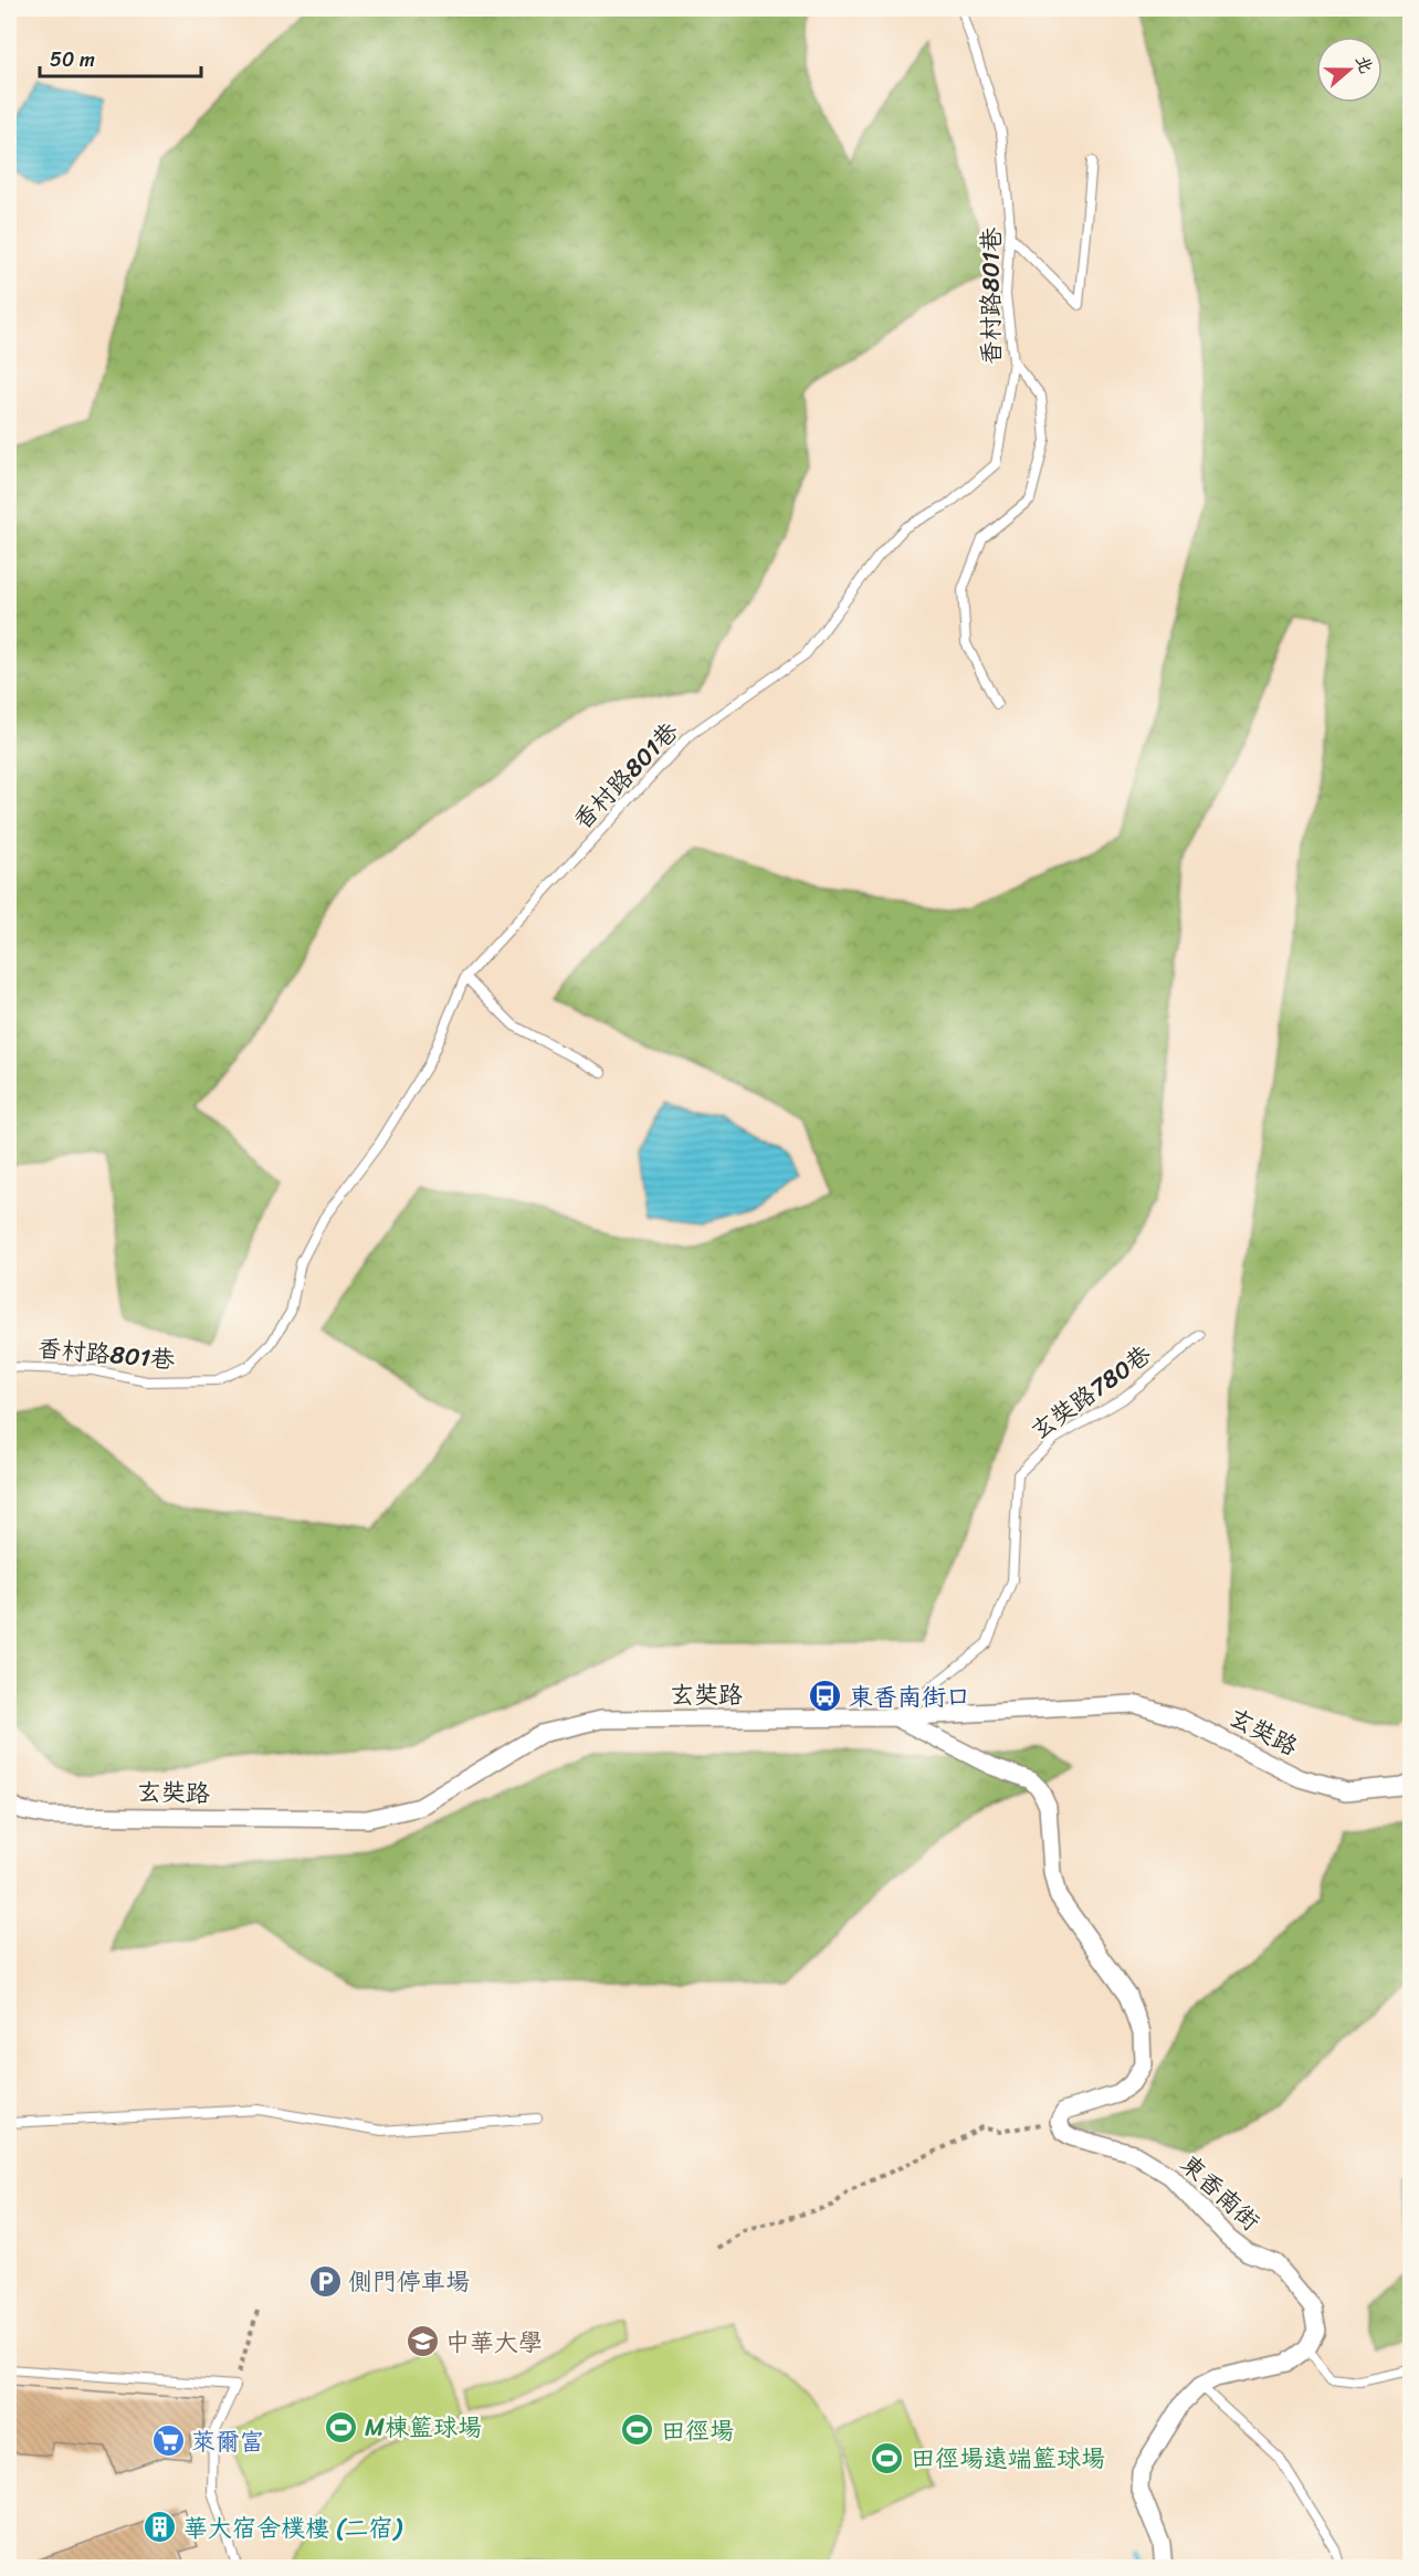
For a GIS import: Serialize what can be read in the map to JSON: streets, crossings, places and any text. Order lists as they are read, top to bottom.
{
  "streets": {
    "street": ["玄奘路", "東香南街"],
    "lane": ["香村路801巷", "玄奘路780巷"]
  },
  "crossings": [
    ["玄奘路780巷", "玄奘路"]
  ],
  "places": {
    "bus stop": ["東香南街口"],
    "parking": ["側門停車場"],
    "school or university": ["中華大學"],
    "sports": ["M棟籃球場", "田徑場", "田徑場遠端籃球場"],
    "supermarket": ["萊爾富"],
    "building": ["華大宿舍樸樓 (二宿)"]
  },
  "scale_bar": "50 m",
  "north": "right"
}
